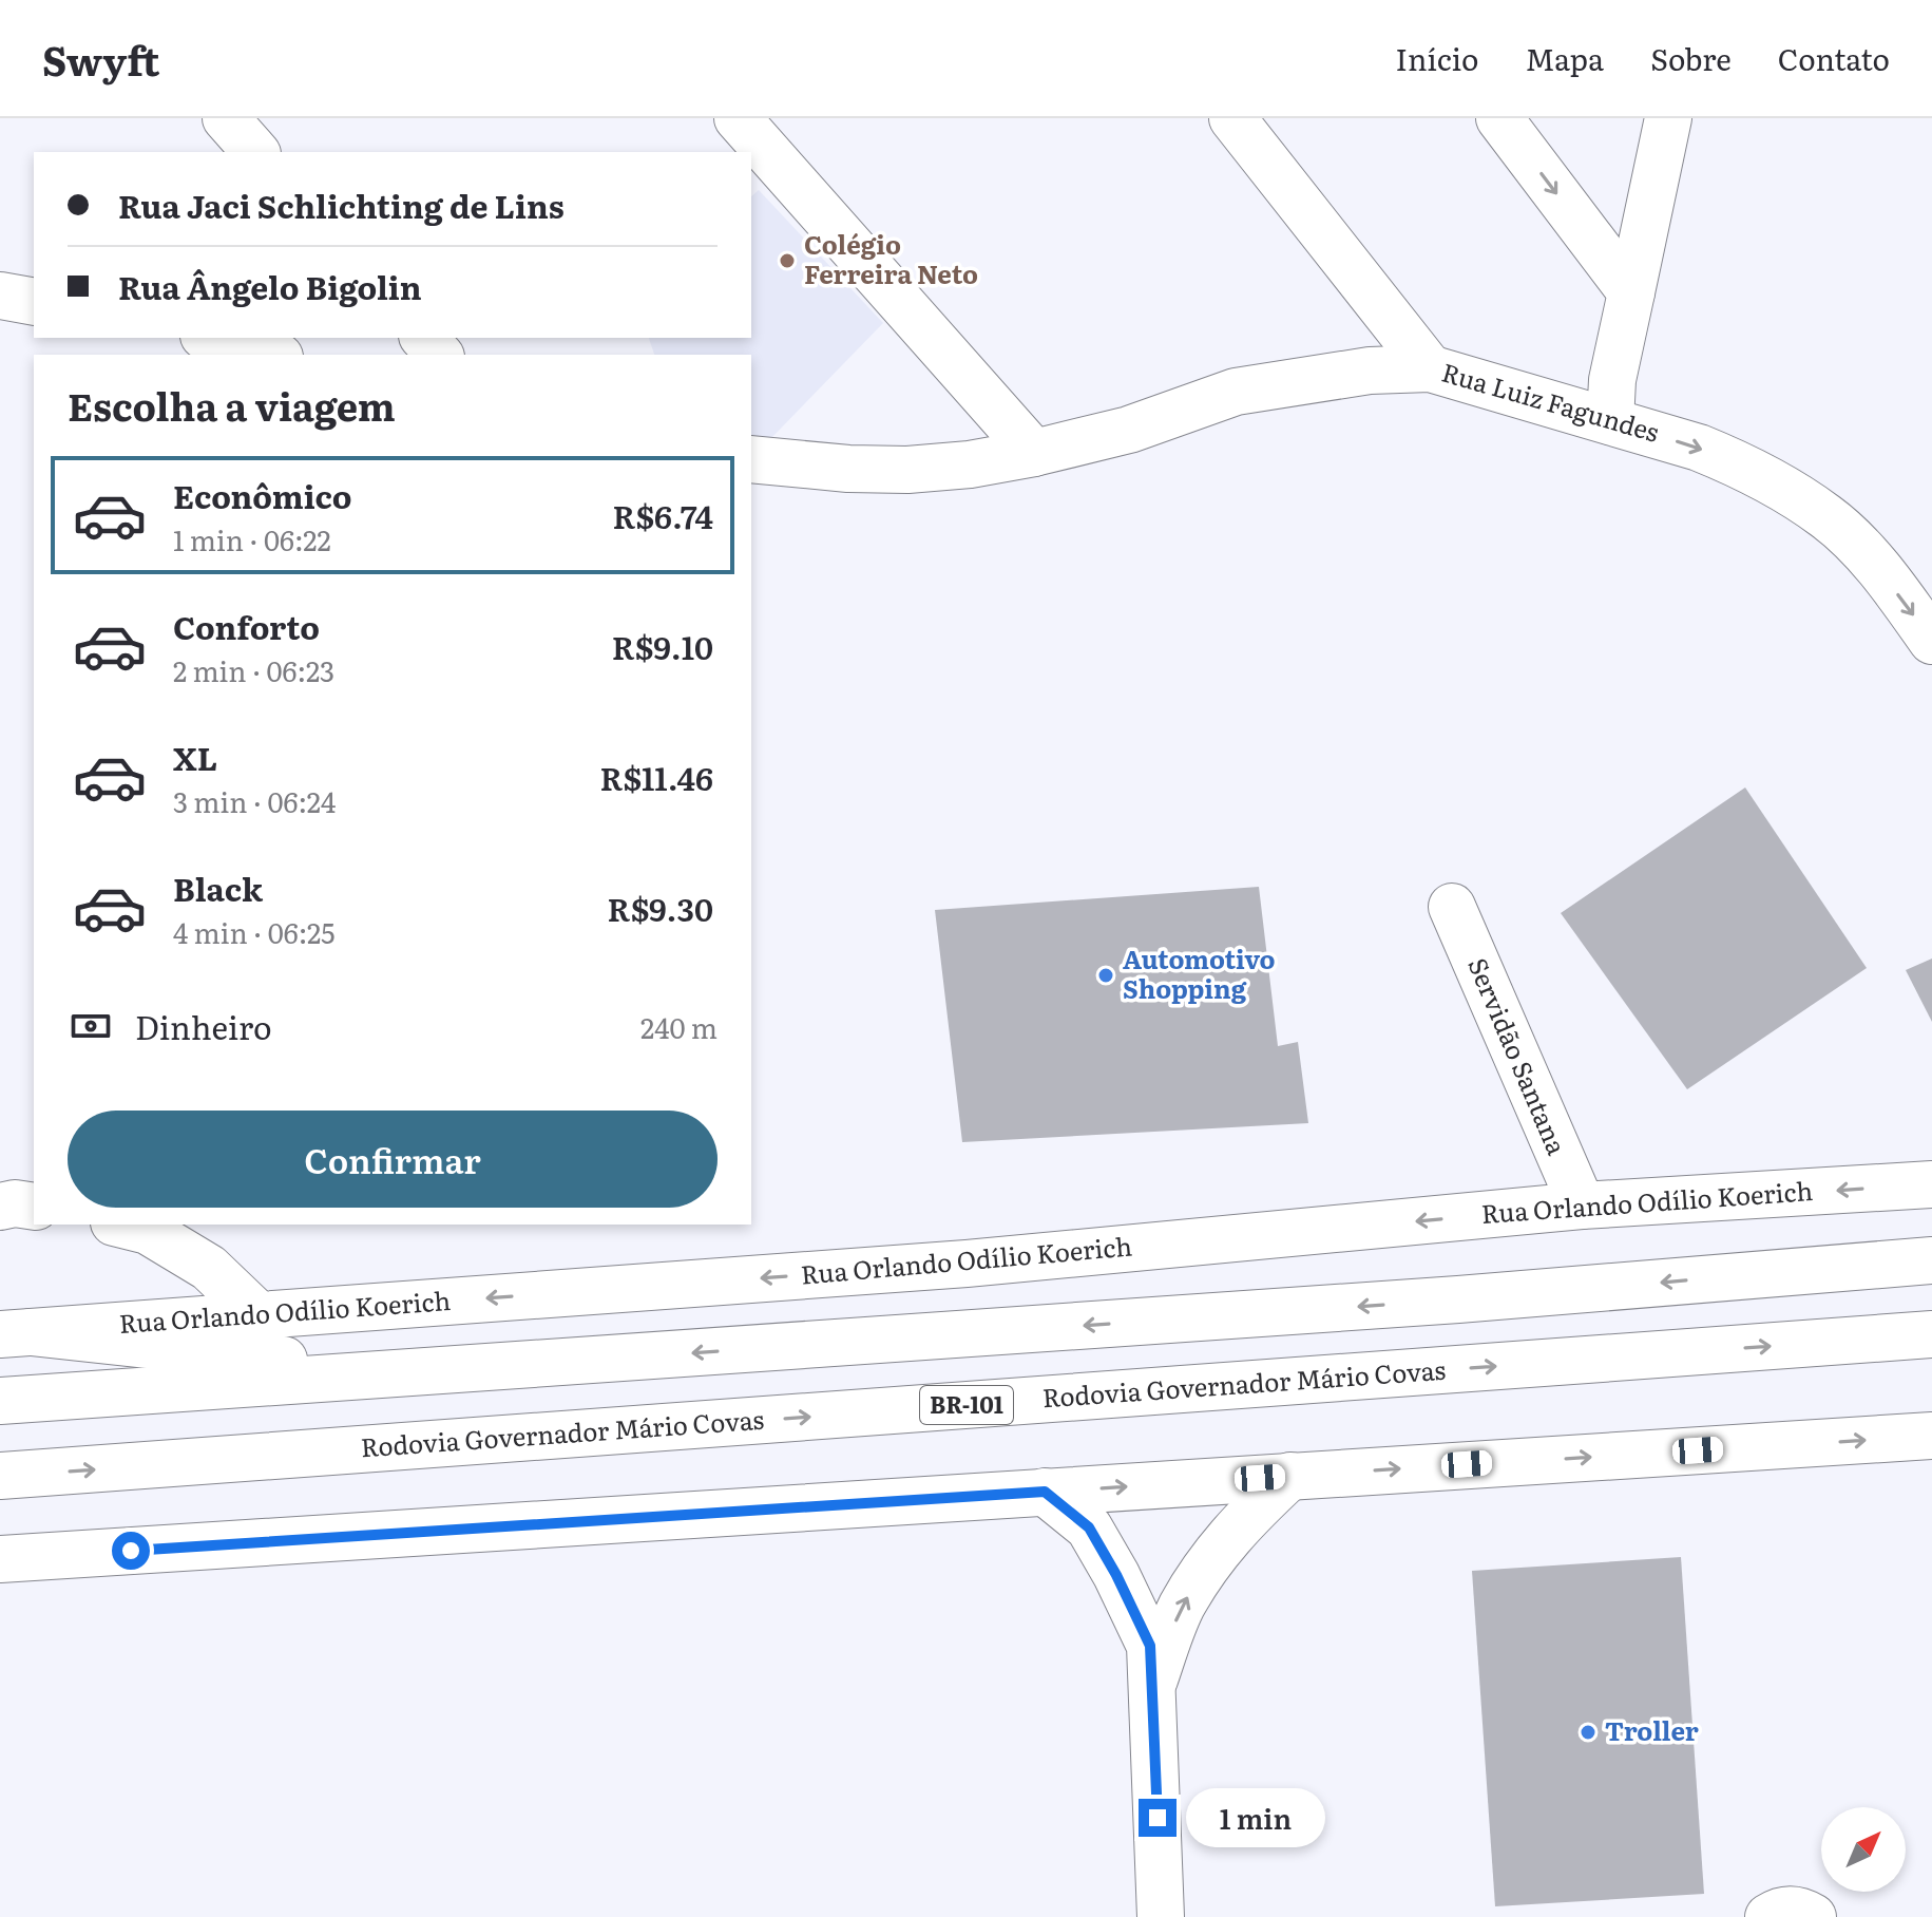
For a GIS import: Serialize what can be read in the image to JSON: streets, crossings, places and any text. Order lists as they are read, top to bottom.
{
  "streets": {
    "main road": [
      "Rua Luiz Fagundes",
      "Servidão Santana",
      "Rua Orlando Odílio Koerich",
      "Rodovia Governador Mário Covas",
      "BR-101"
    ]
  },
  "crossings": [
    ["Servidão Santana", "Rua Orlando Odílio Koerich"]
  ],
  "places": ["Colégio Ferreira Neto", "Automotivo Shopping", "Troller"],
  "north": "top right",
  "page": {
    "header": "Swyft",
    "nav": [
      "Início",
      "Mapa",
      "Sobre",
      "Contato"
    ],
    "banner": ["Rua Jaci Schlichting de Lins", "Rua Ângelo Bigolin"],
    "heading": "Escolha a viagem",
    "list": [
      {
        "name": "Econômico",
        "note": "1 min · 06:22",
        "value": "R$6.74"
      },
      {
        "name": "Conforto",
        "note": "2 min · 06:23",
        "value": "R$9.10"
      },
      {
        "name": "XL",
        "note": "3 min · 06:24",
        "value": "R$11.46"
      },
      {
        "name": "Black",
        "note": "4 min · 06:25",
        "value": "R$9.30"
      }
    ],
    "pay": ["Dinheiro", "240 m"],
    "buttons": "Confirmar",
    "bubble": "1 min"
  }
}
